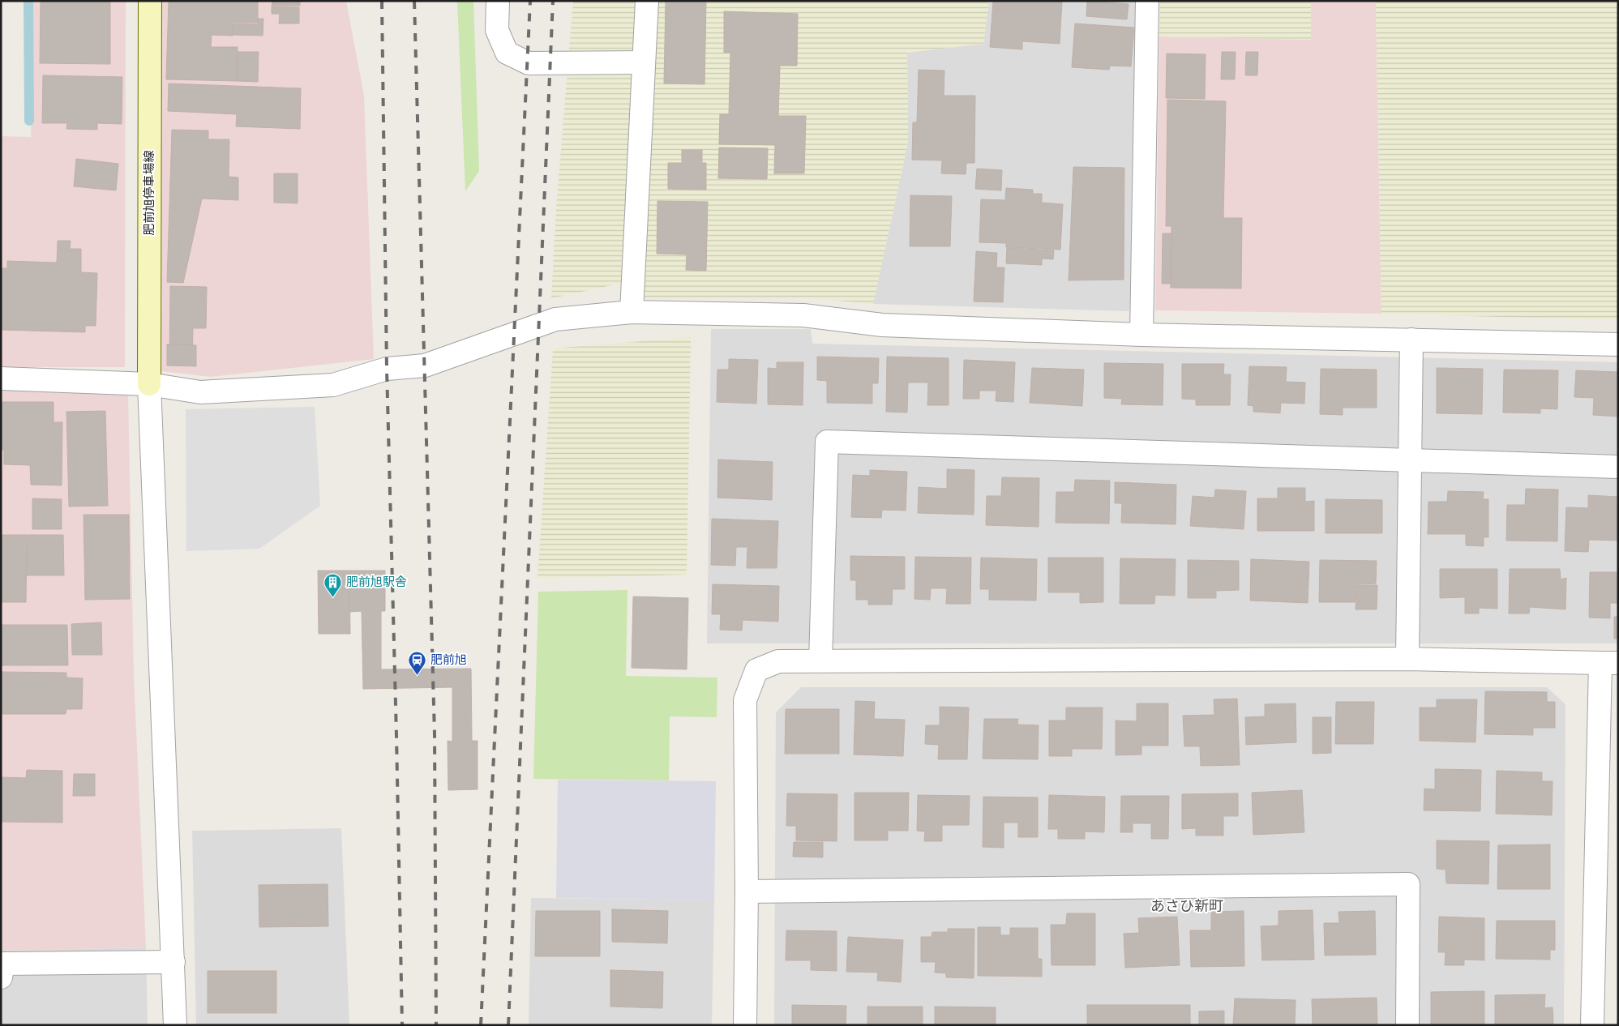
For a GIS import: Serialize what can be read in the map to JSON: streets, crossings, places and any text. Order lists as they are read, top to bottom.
{
  "streets": {
    "main road": ["肥前旭停車場線"]
  },
  "districts": ["あさひ新町"],
  "places": {
    "building": ["肥前旭駅舎"],
    "station": ["肥前旭"]
  }
}
